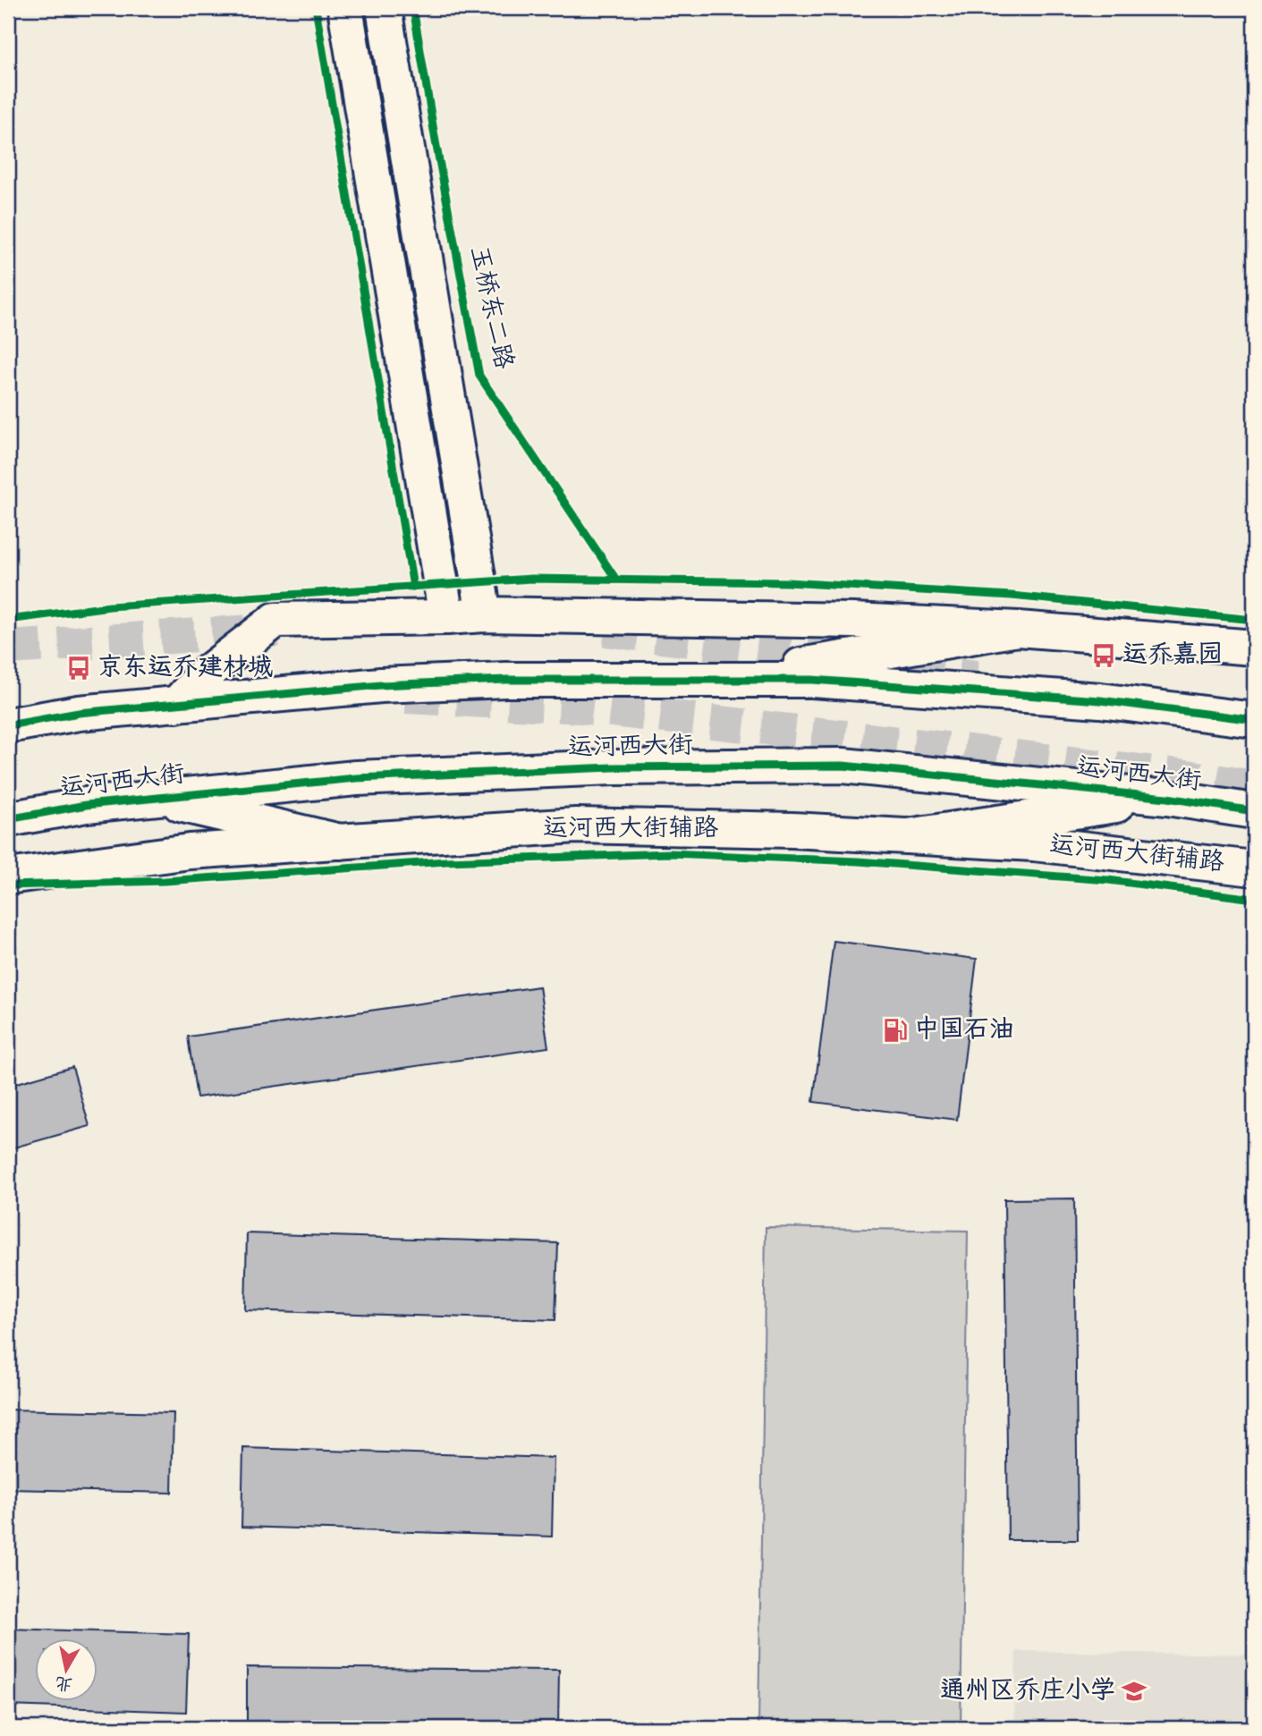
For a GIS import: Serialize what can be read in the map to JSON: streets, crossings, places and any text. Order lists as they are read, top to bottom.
{
  "streets": {
    "main road": ["运河西大街", "运河西大街辅路"],
    "cycle path": ["玉桥东二路"]
  },
  "places": {
    "bus stop": ["运乔嘉园", "京东运乔建材城"],
    "fuel station": ["中国石油"],
    "school or university": ["通州区乔庄小学"]
  },
  "north": "bottom"
}
